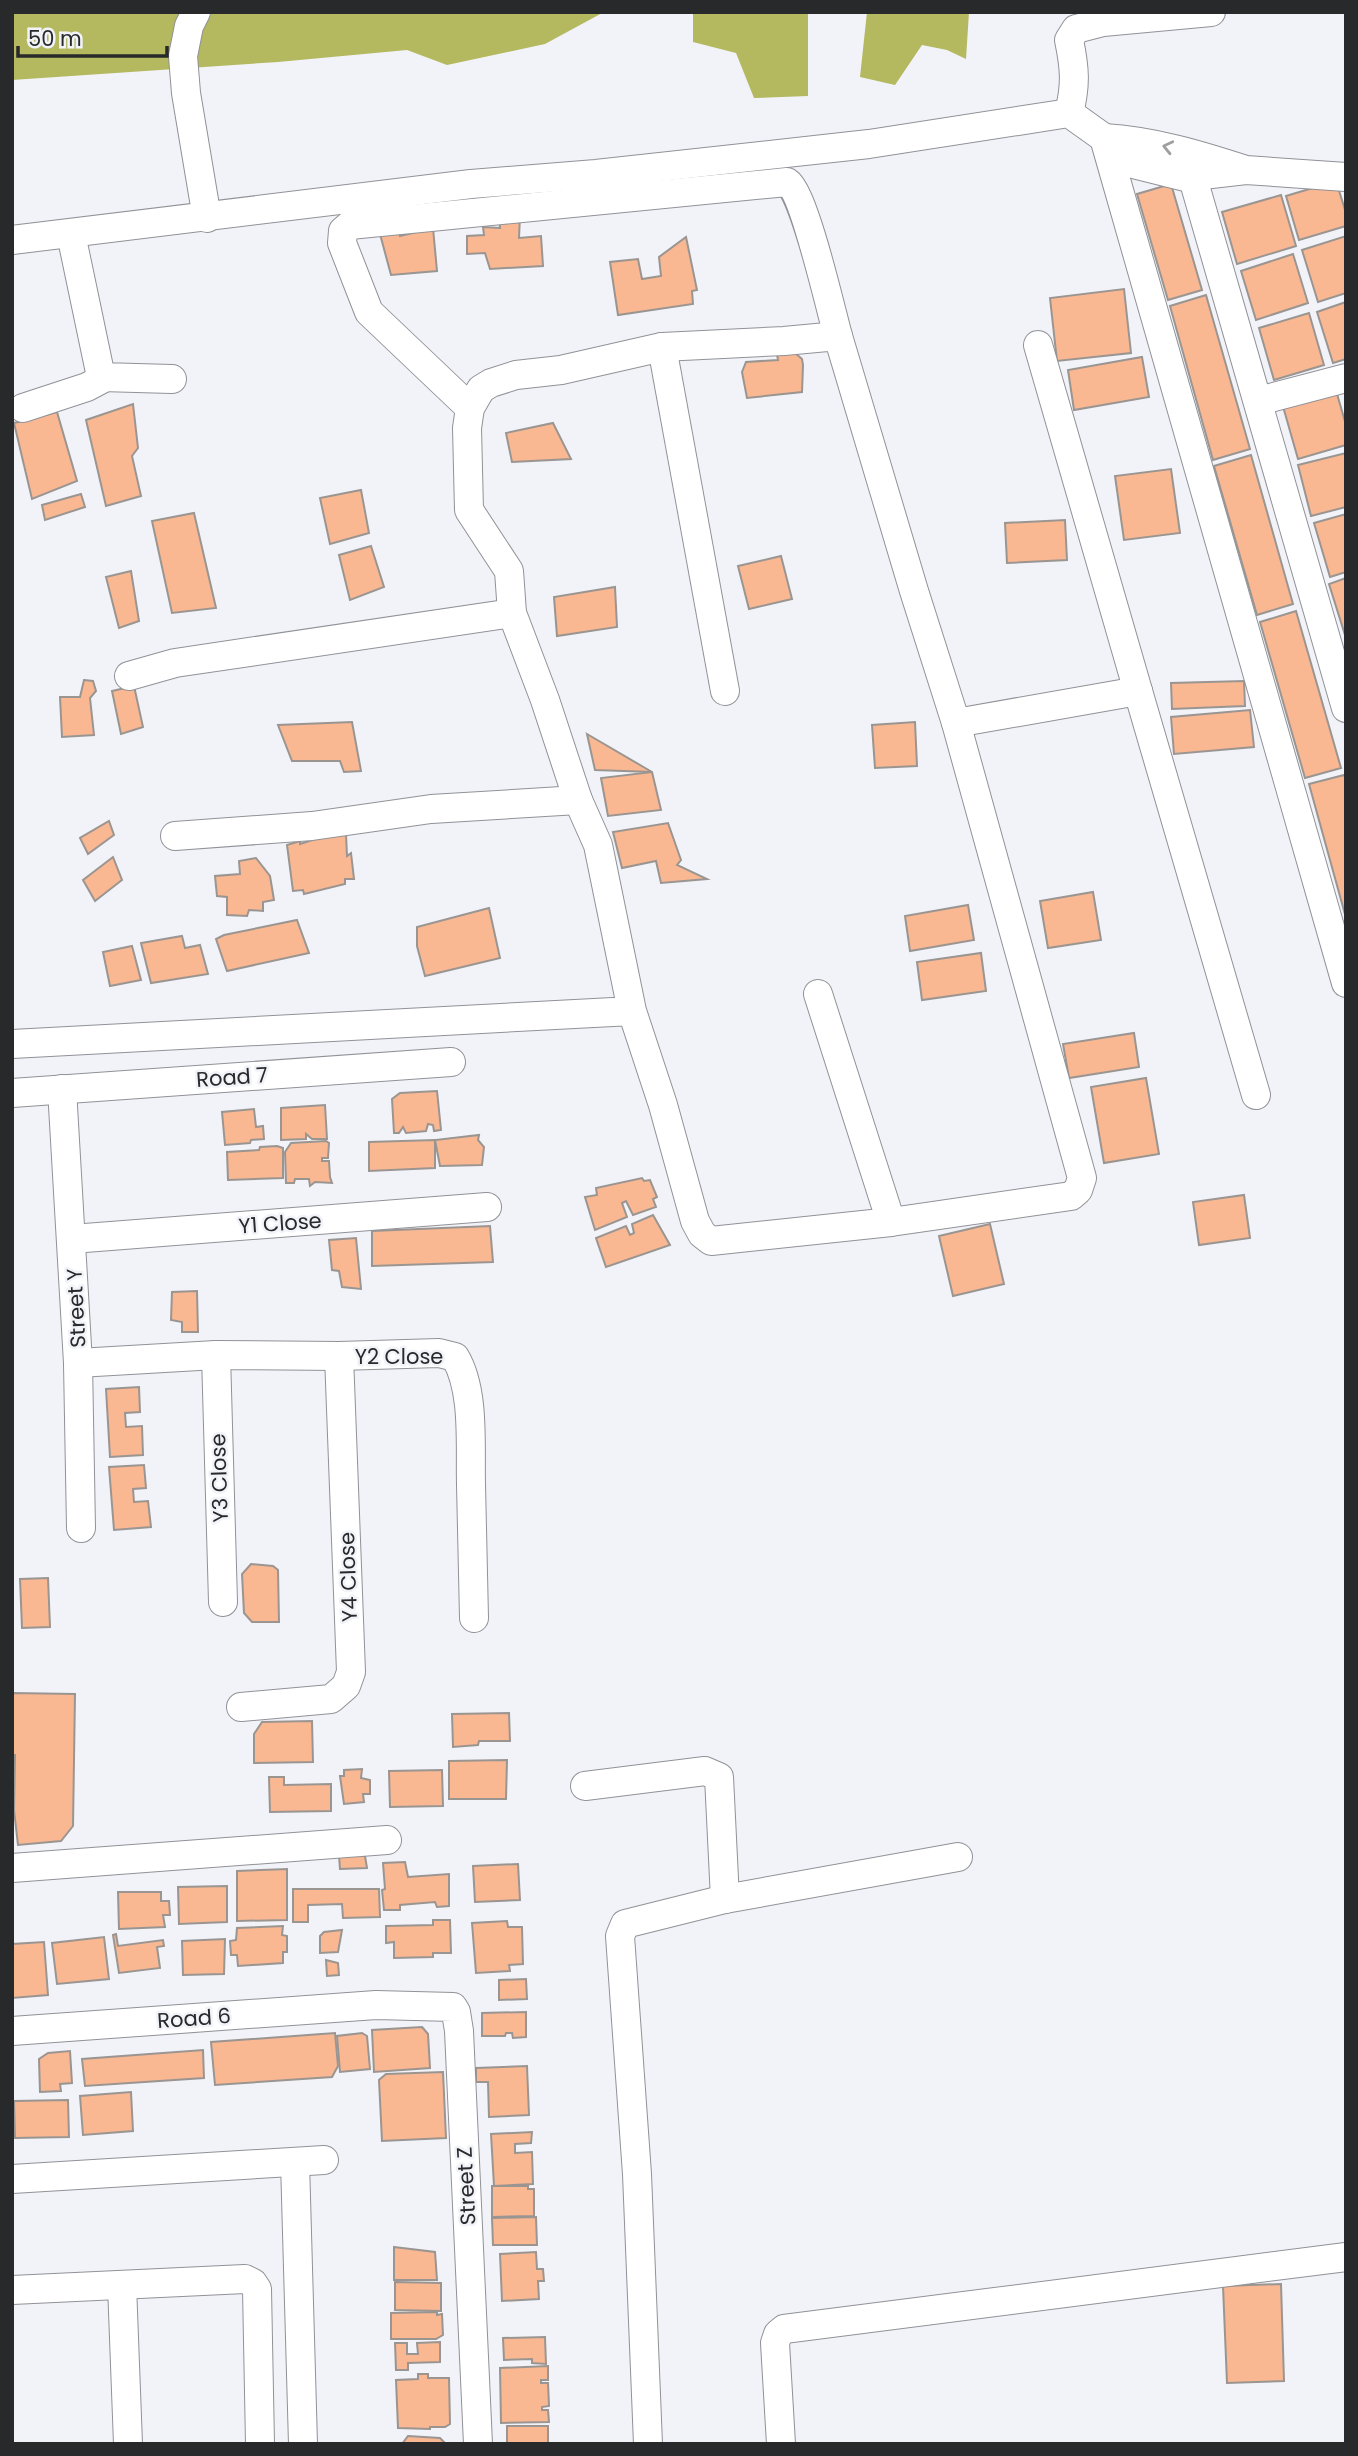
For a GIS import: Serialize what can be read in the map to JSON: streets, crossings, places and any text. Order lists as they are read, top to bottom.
{
  "streets": {
    "street": [
      "Road 7",
      "Y1 Close",
      "Street Y",
      "Y2 Close",
      "Y3 Close",
      "Y4 Close",
      "Road 6",
      "Street Z"
    ]
  },
  "crossings": [
    ["Road 7", "Street Y"],
    ["Y1 Close", "Street Y"],
    ["Street Y", "Y2 Close"],
    ["Y2 Close", "Y3 Close"],
    ["Y2 Close", "Y4 Close"],
    ["Road 6", "Street Z"]
  ],
  "scale_bar": "50 m"
}
